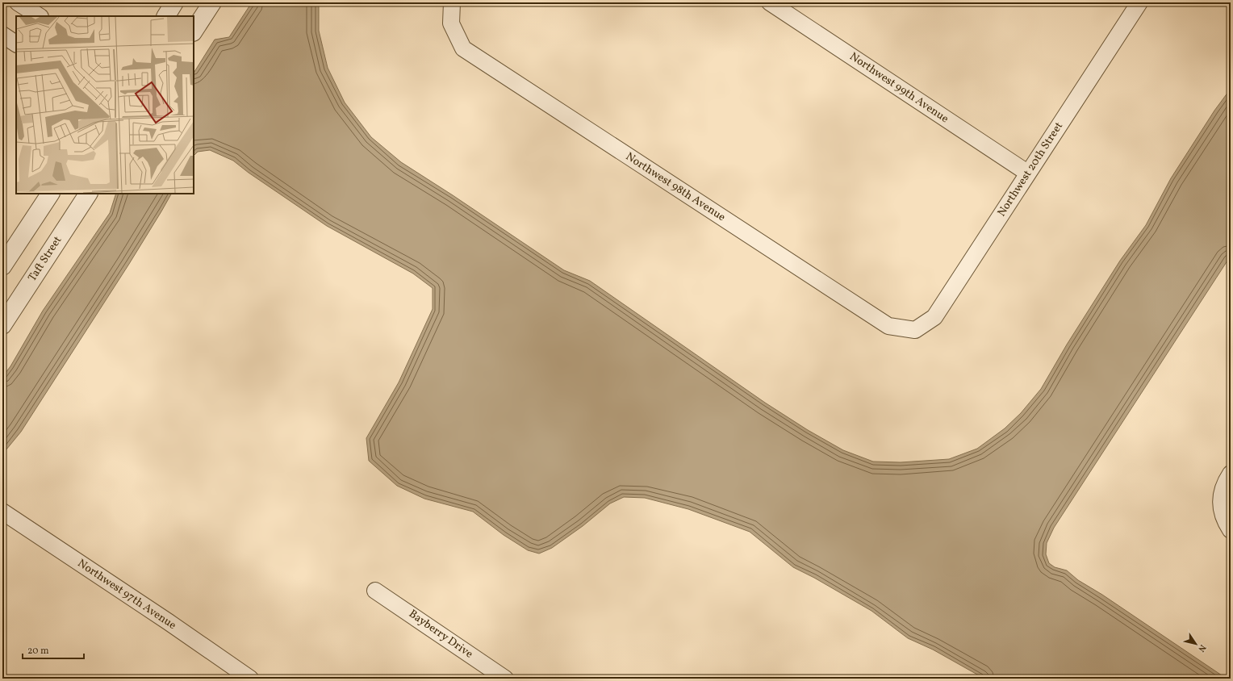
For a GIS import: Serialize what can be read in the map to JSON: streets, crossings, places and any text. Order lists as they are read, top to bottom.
{
  "streets": {
    "street": [
      "Northwest 99th Avenue",
      "Northwest 20th Street",
      "Northwest 98th Avenue",
      "Taft Street",
      "Northwest 97th Avenue",
      "Bayberry Drive"
    ]
  },
  "crossings": [
    ["Northwest 99th Avenue", "Northwest 20th Street"],
    ["Northwest 20th Street", "Northwest 98th Avenue"]
  ],
  "scale_bar": "20 m",
  "north": "bottom right"
}
